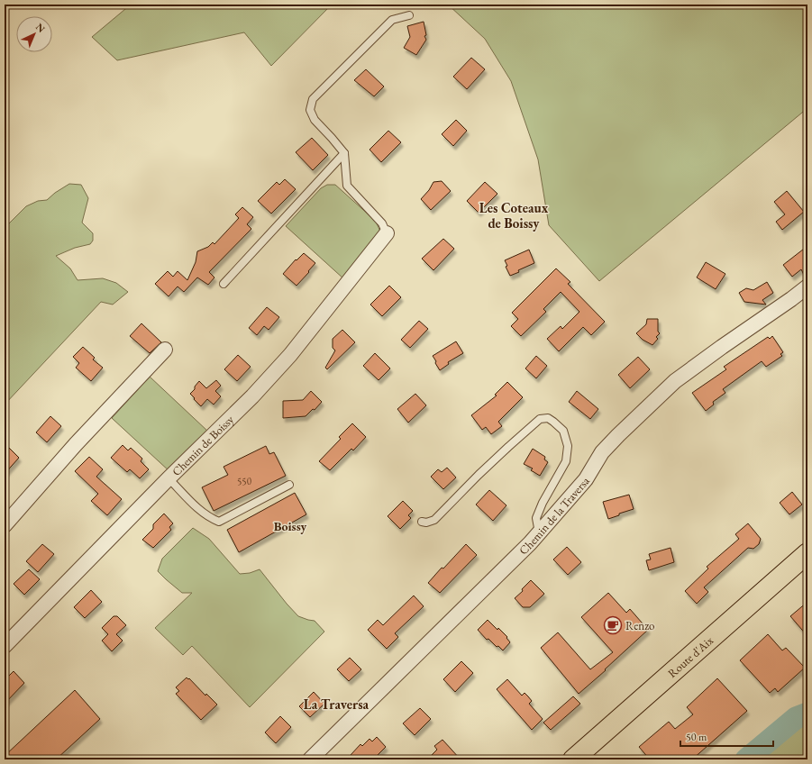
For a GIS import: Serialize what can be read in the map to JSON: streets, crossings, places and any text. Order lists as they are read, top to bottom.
{
  "streets": {
    "main road": ["Route d'Aix"],
    "street": ["Chemin de Boissy", "Chemin de la Traversa"]
  },
  "districts": ["Les Coteaux de Boissy", "Boissy", "La Traversa"],
  "places": {
    "cafe": ["Renzo"]
  },
  "house_numbers": ["550"],
  "scale_bar": "50 m",
  "north": "top right"
}
